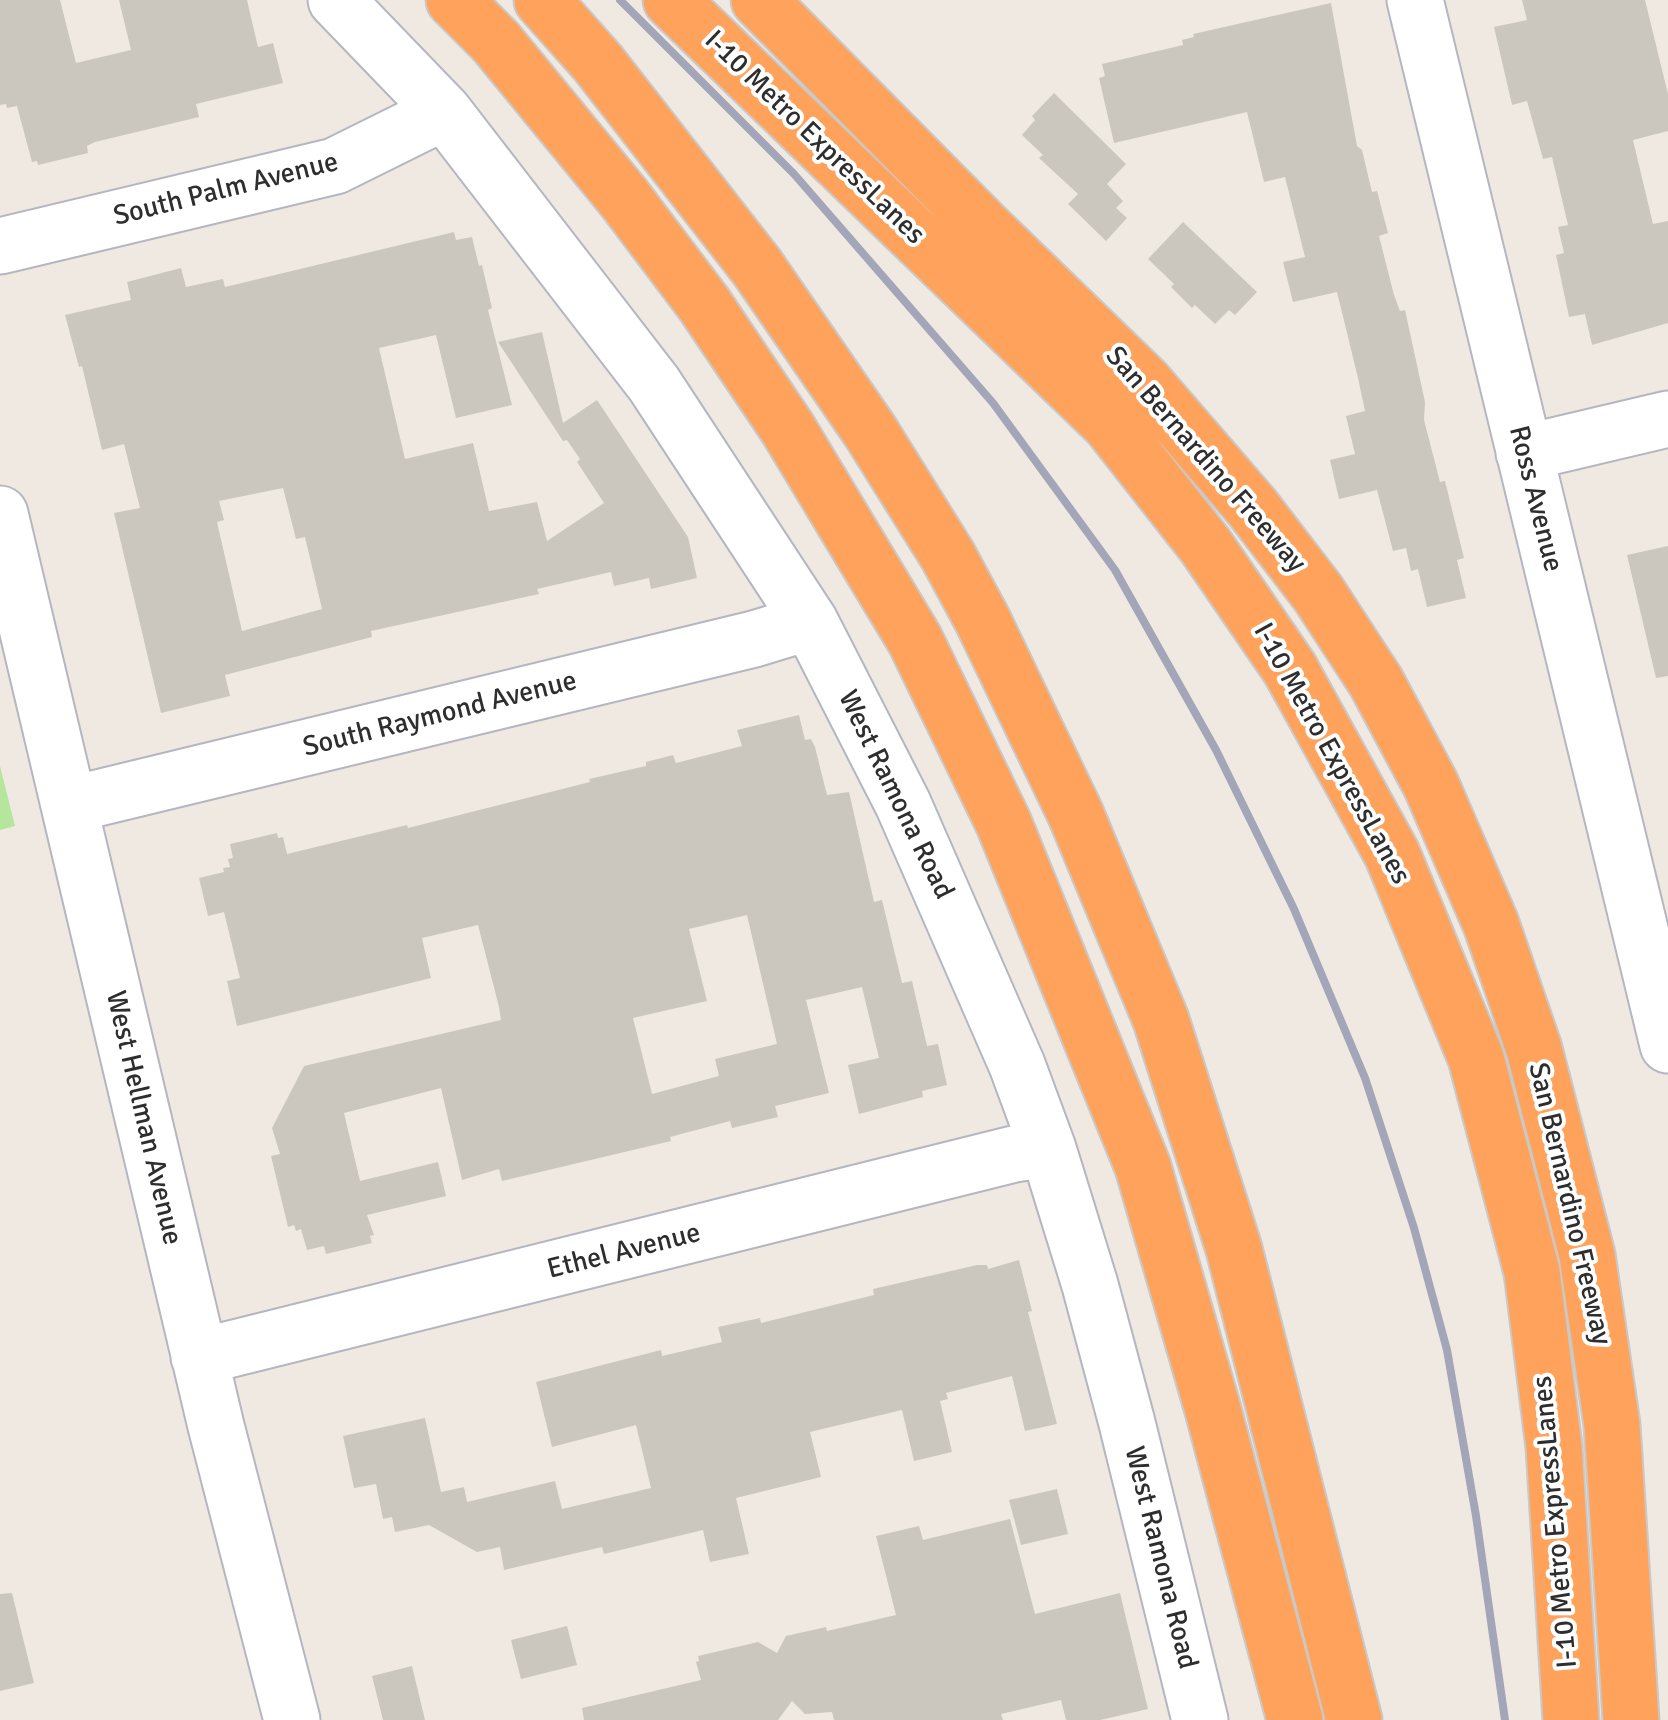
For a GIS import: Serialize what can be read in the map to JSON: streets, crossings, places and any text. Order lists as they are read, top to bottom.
{
  "streets": {
    "highway": ["I-10 Metro ExpressLanes", "San Bernardino Freeway"],
    "street": [
      "South Palm Avenue",
      "Ross Avenue",
      "South Raymond Avenue",
      "West Ramona Road",
      "West Hellman Avenue",
      "Ethel Avenue"
    ]
  },
  "crossings": [
    ["South Palm Avenue", "West Ramona Road"],
    ["South Raymond Avenue", "West Ramona Road"],
    ["South Raymond Avenue", "West Hellman Avenue"],
    ["West Ramona Road", "Ethel Avenue"],
    ["West Hellman Avenue", "Ethel Avenue"]
  ]
}
